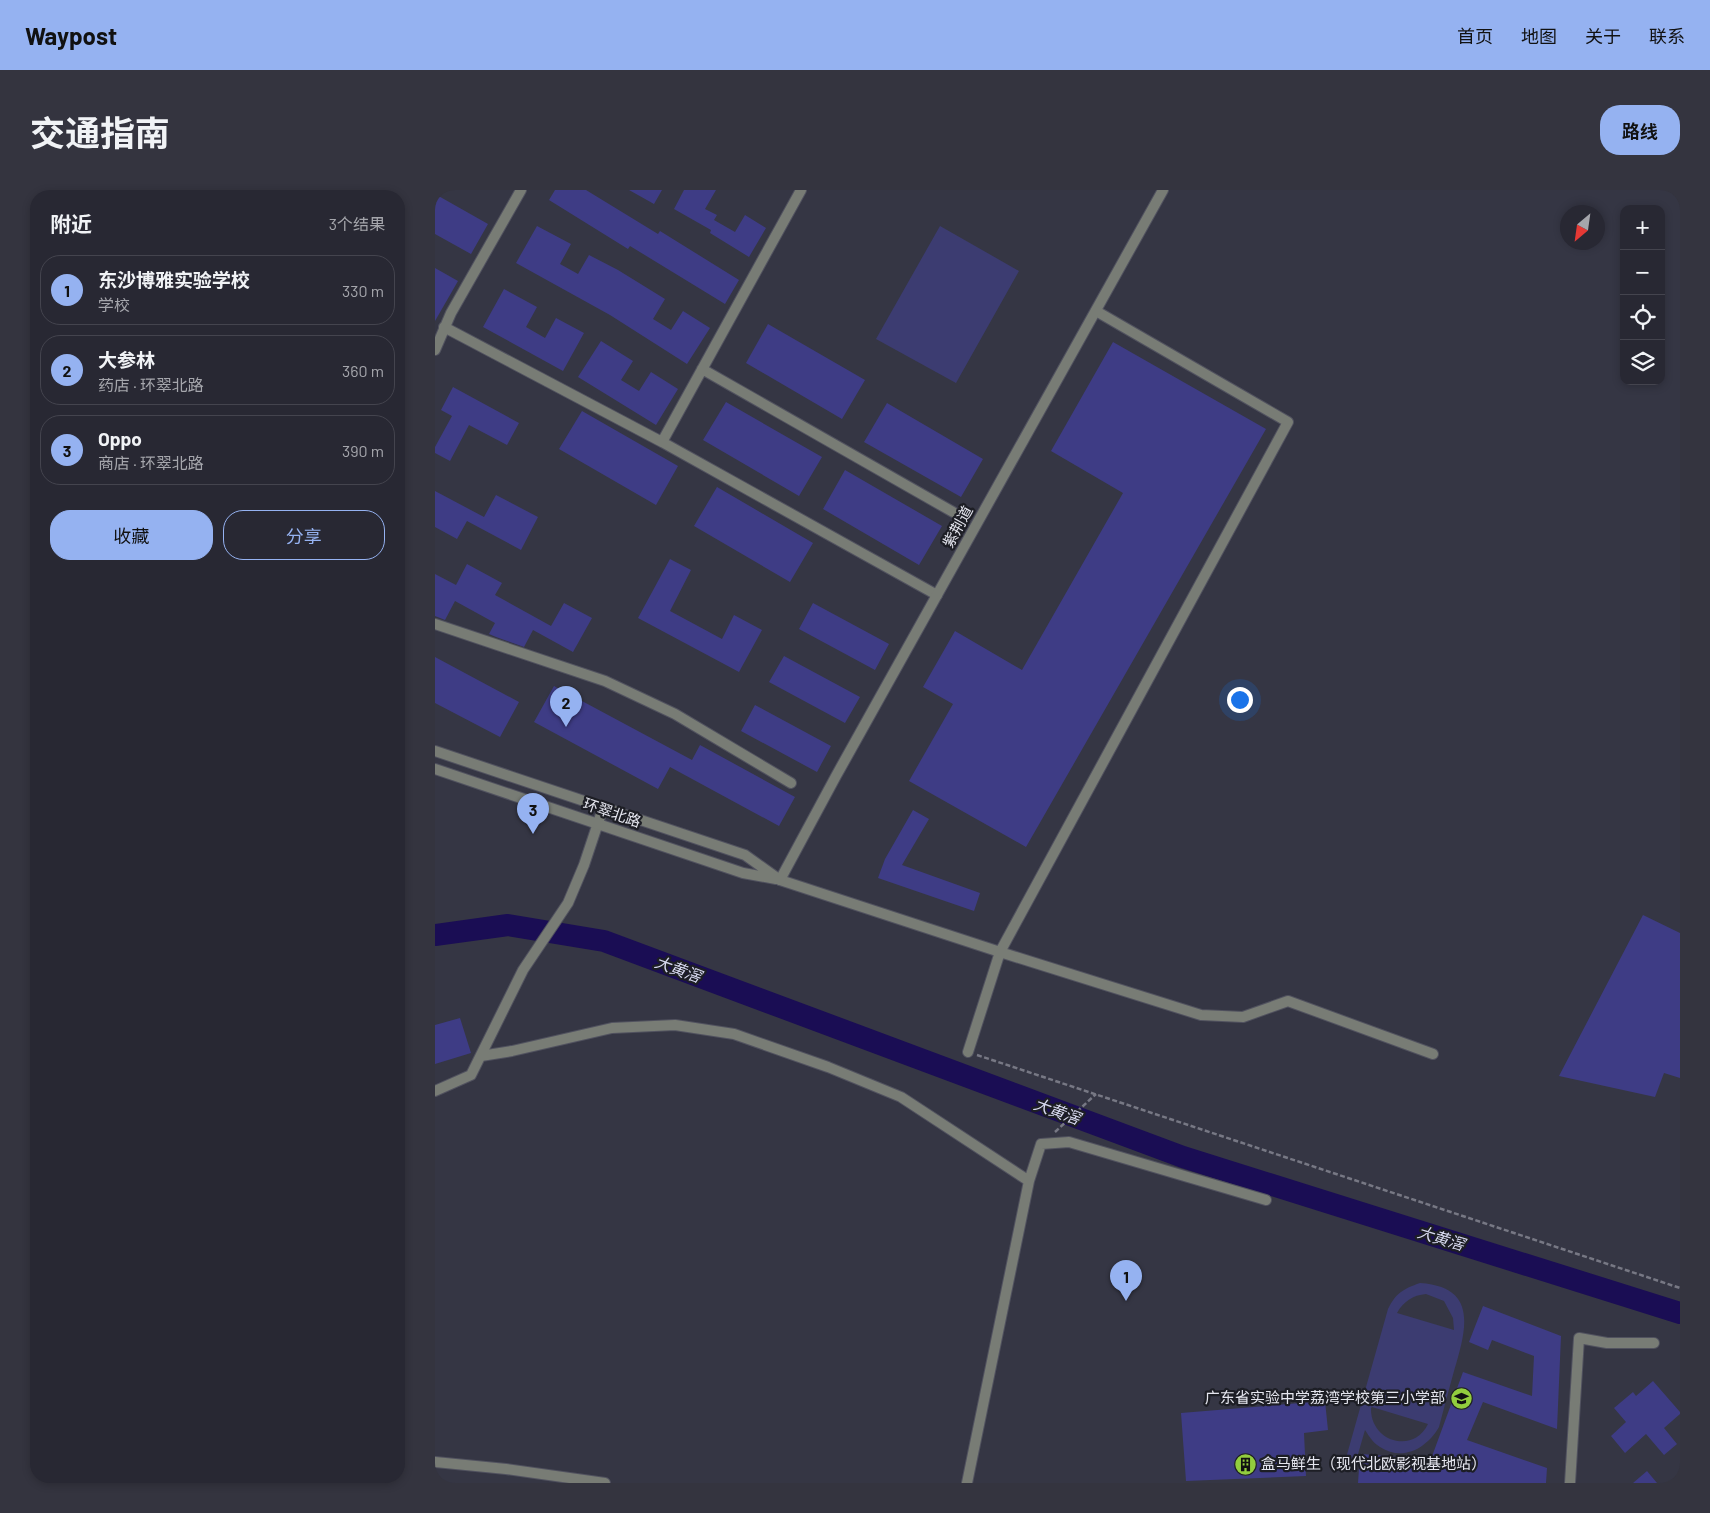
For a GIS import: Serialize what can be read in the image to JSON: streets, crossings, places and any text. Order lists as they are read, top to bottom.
{
  "streets": {
    "street": ["紫荆道", "环翠北路"]
  },
  "crossings": [
    ["紫荆道", "环翠北路"]
  ],
  "water": ["大黄滘"],
  "places": {
    "school or university": ["广东省实验中学荔湾学校第三小学部"],
    "building": ["盒马鲜生（现代北欧影视基地站）"]
  },
  "north": "bottom left",
  "page": {
    "header": "Waypost",
    "nav": [
      "首页",
      "地图",
      "关于",
      "联系"
    ],
    "title": "交通指南",
    "buttons": [
      "路线",
      ["收藏", "分享"]
    ],
    "heading": ["附近", "3个结果"],
    "map_buttons": ["+", "−"],
    "list": [
      {
        "mark": "1",
        "name": "东沙博雅实验学校",
        "note": "学校",
        "value": "330 m"
      },
      {
        "mark": "2",
        "name": "大参林",
        "note": "药店 · 环翠北路",
        "value": "360 m"
      },
      {
        "mark": "3",
        "name": "Oppo",
        "note": "商店 · 环翠北路",
        "value": "390 m"
      }
    ],
    "pins": ["2", "3", "1"]
  }
}
